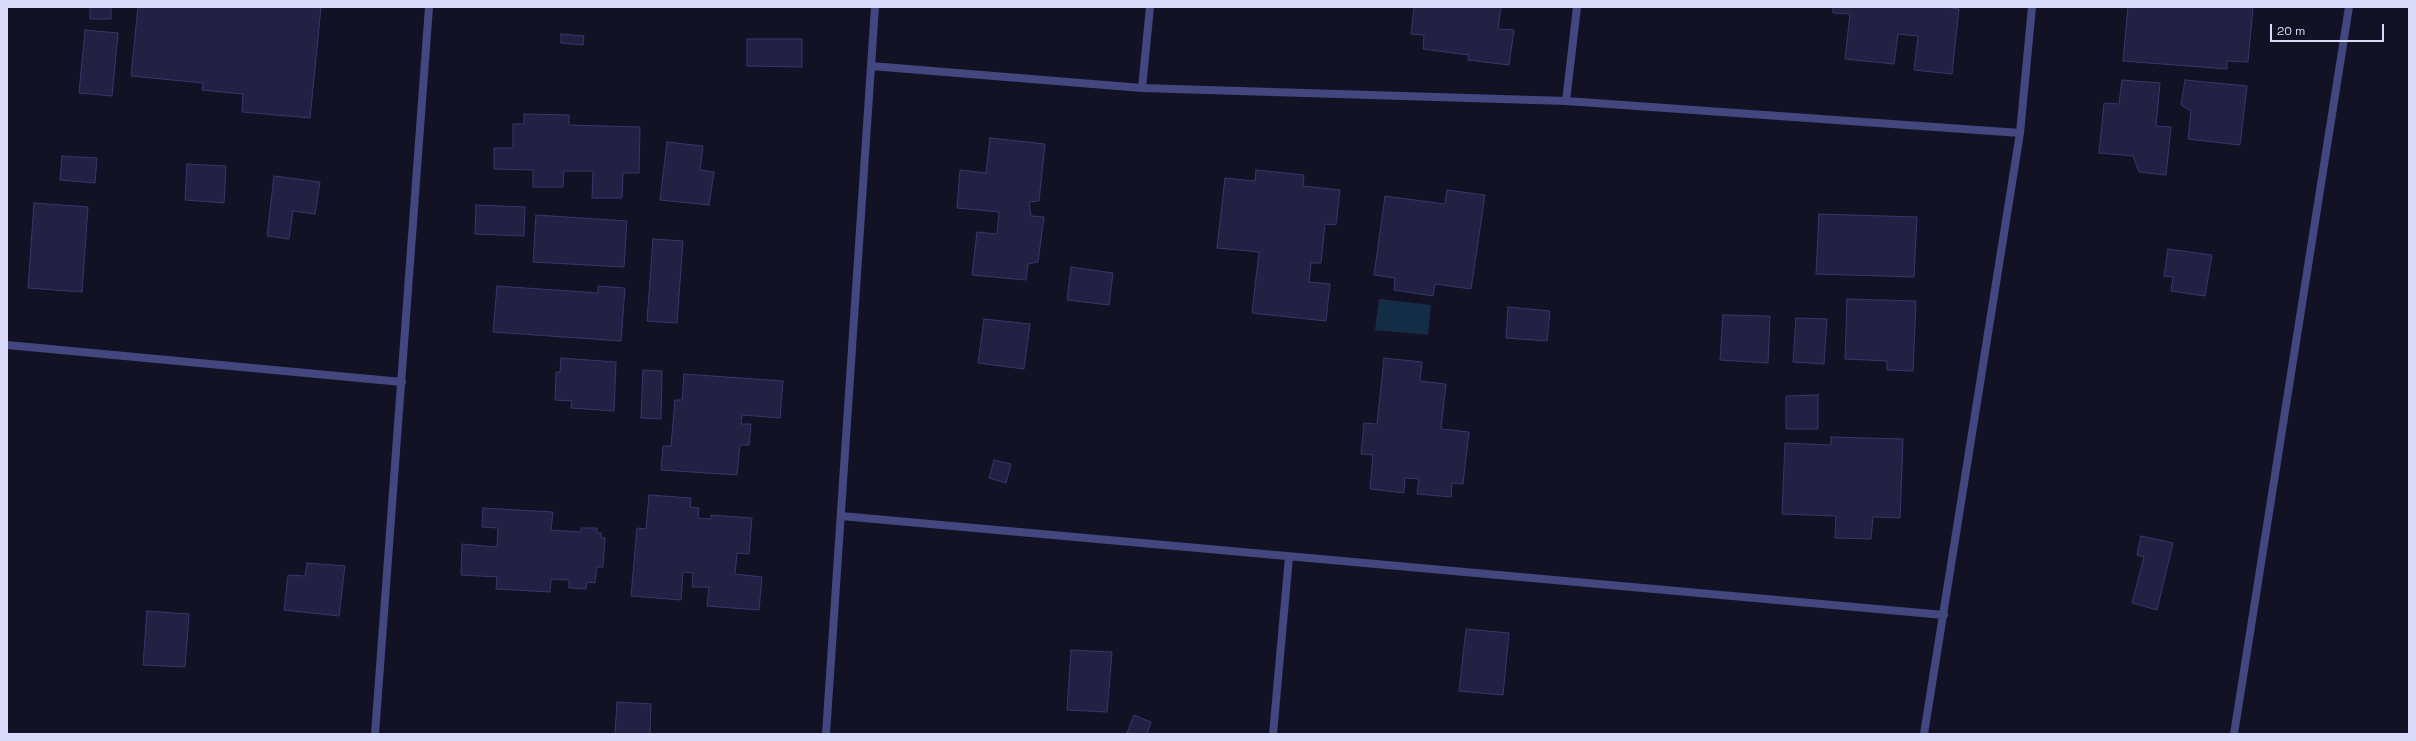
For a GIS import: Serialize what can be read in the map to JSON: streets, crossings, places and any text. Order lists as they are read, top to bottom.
{
  "scale_bar": "20 m"
}
